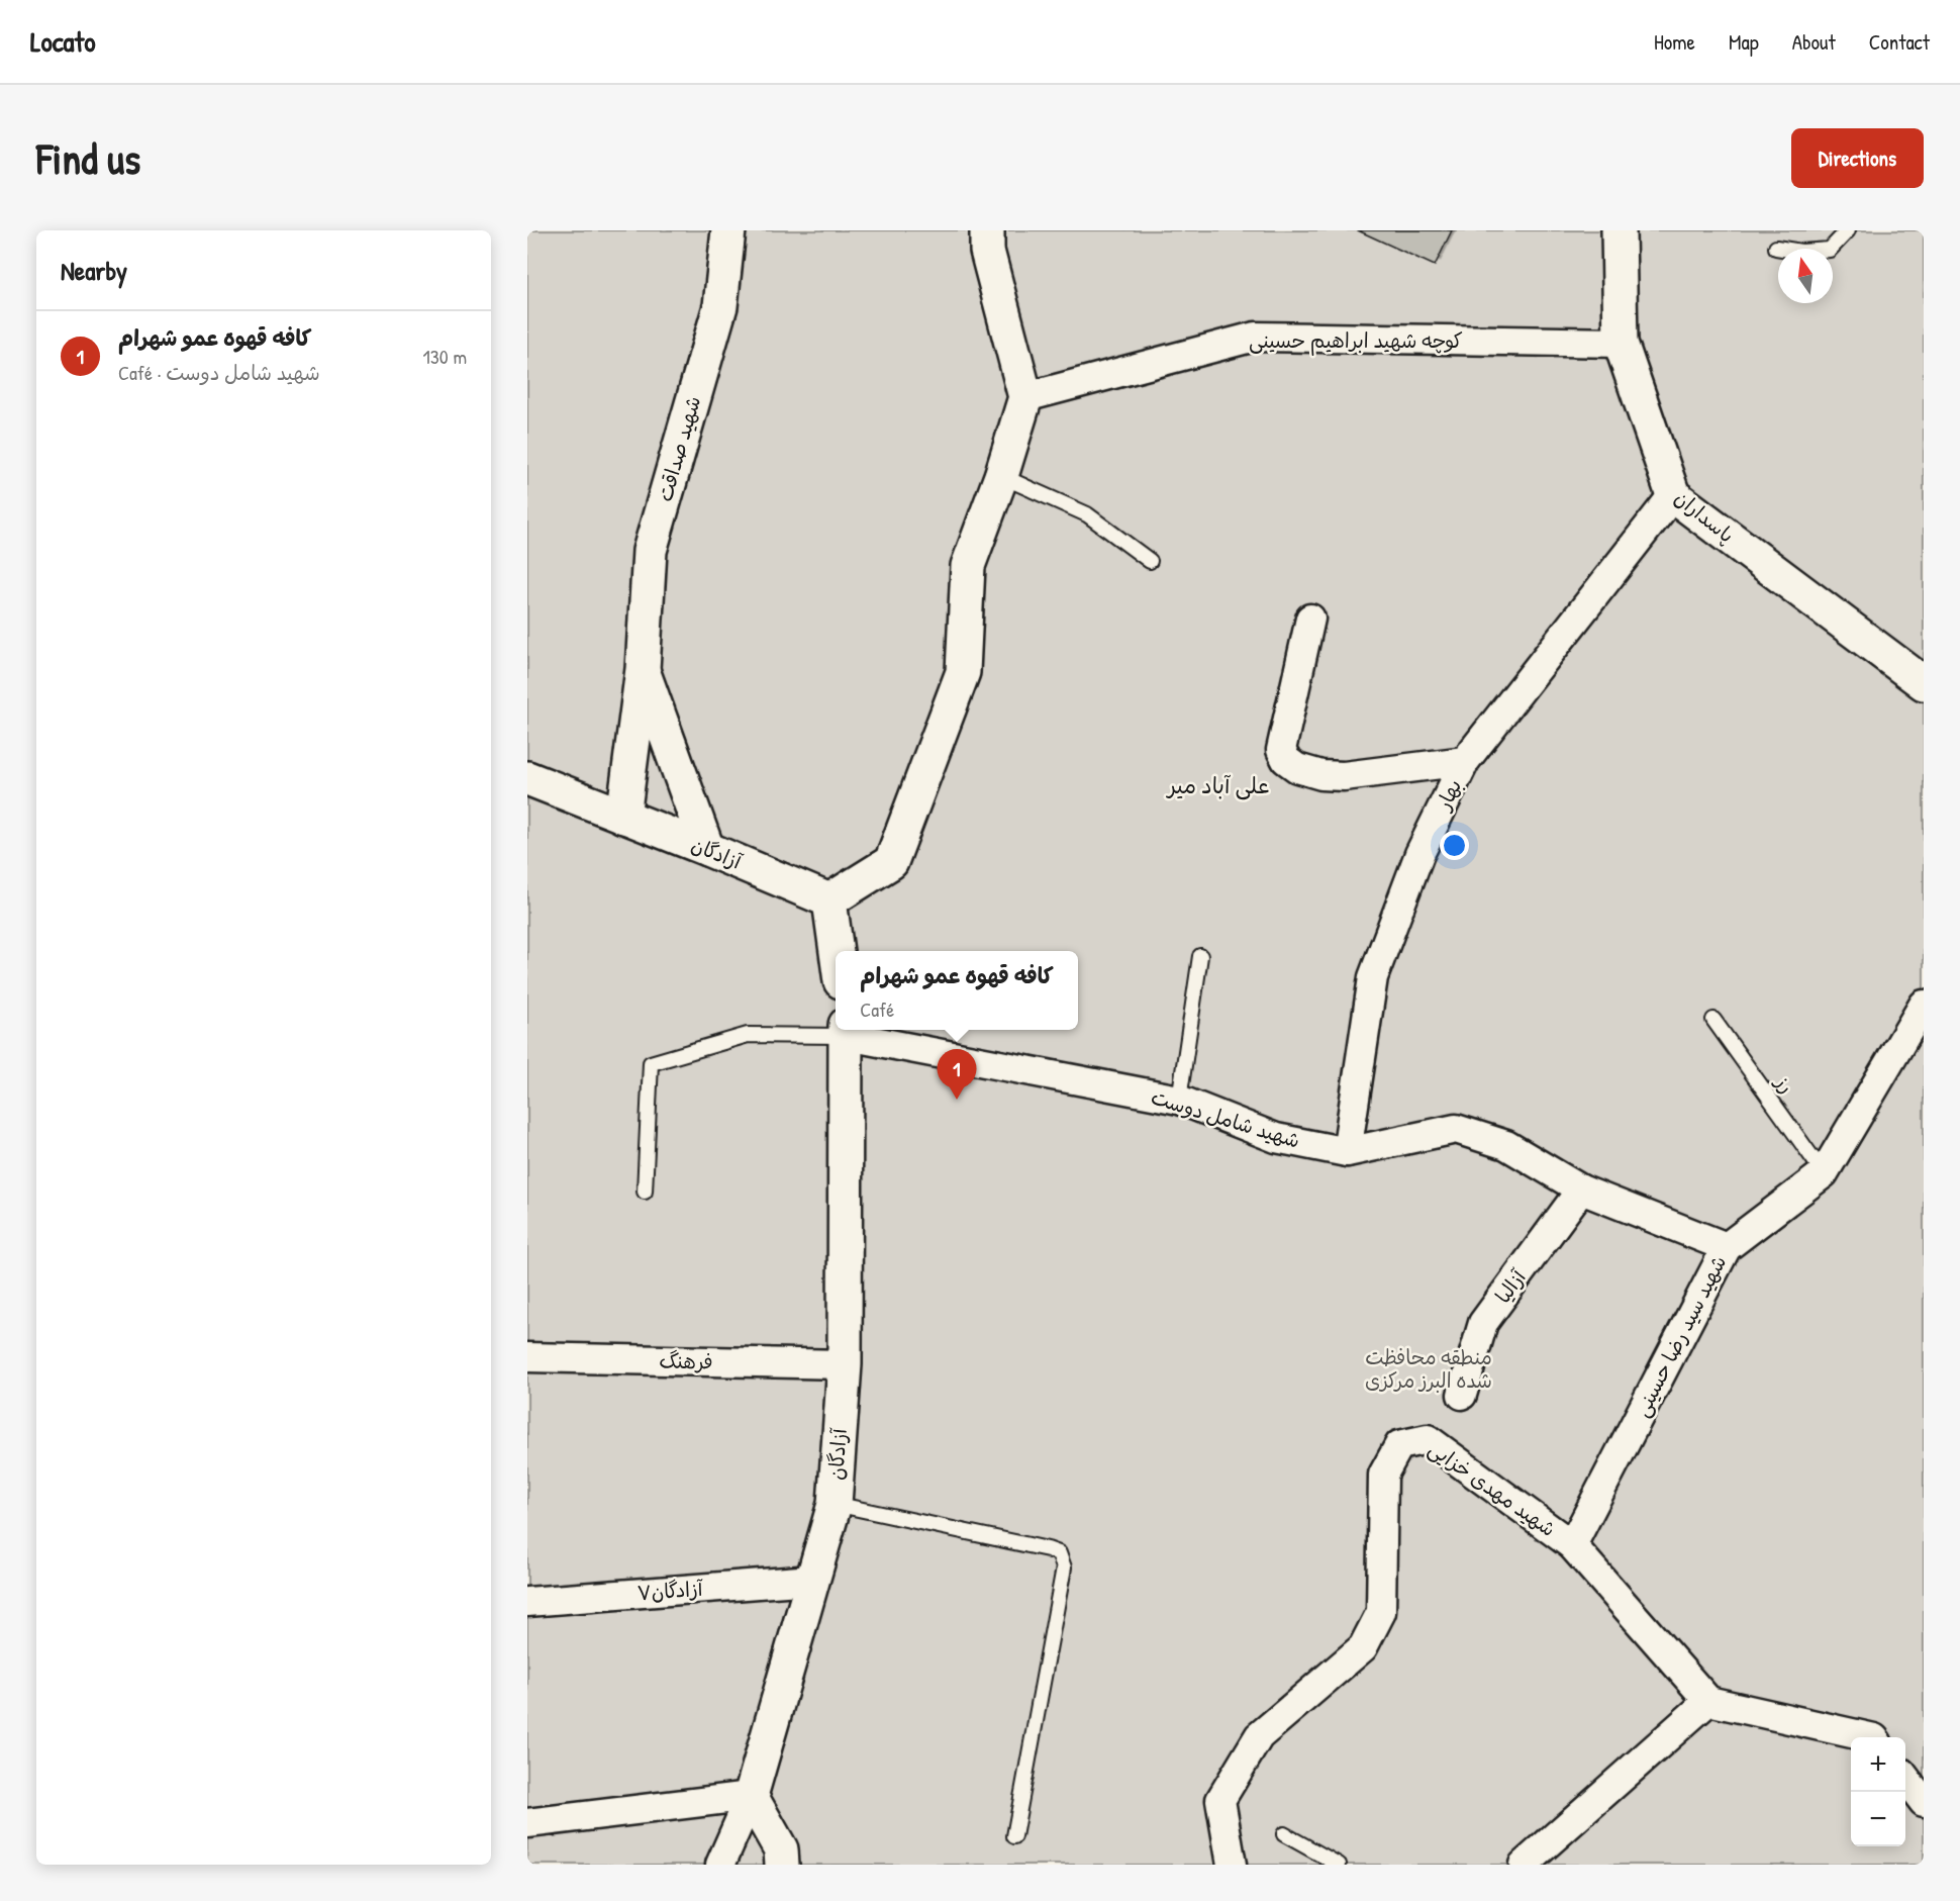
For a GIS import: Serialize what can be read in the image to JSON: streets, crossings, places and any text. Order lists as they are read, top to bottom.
{
  "streets": {
    "street": [
      "کوچه شهید ابراهیم حسینی",
      "شهید صداقت",
      "پاسداران",
      "بهار",
      "آزادگان",
      "شهید شامل دوست",
      "آزالیا",
      "شهید سید رضا حسینی",
      "فرهنگ",
      "شهید مهدی خزایی",
      "آزادگان۷"
    ],
    "lane": ["رز"]
  },
  "crossings": [
    ["کوچه شهید ابراهیم حسینی", "پاسداران"],
    ["شهید صداقت", "آزادگان"],
    ["پاسداران", "بهار"],
    ["بهار", "شهید شامل دوست"],
    ["آزادگان", "شهید شامل دوست"],
    ["آزادگان", "فرهنگ"],
    ["آزادگان", "آزادگان۷"],
    ["رز", "شهید سید رضا حسینی"],
    ["شهید شامل دوست", "آزالیا"],
    ["شهید شامل دوست", "شهید سید رضا حسینی"],
    ["شهید سید رضا حسینی", "شهید مهدی خزایی"]
  ],
  "districts": ["علی آباد میر"],
  "parks": ["منطقه محافظت شده البرز مرکزی"],
  "north": "top",
  "page": {
    "header": "Locato",
    "nav": [
      "Home",
      "Map",
      "About",
      "Contact"
    ],
    "buttons": "Directions",
    "title": "Find us",
    "heading": "Nearby",
    "list": [
      {
        "mark": "1",
        "name": "کافه قهوه عمو شهرام",
        "note": "Café · شهید شامل دوست",
        "value": "130 m"
      }
    ],
    "popup": ["کافه قهوه عمو شهرام", "Café"],
    "pins": "1",
    "map_buttons": ["+", "−"]
  }
}
